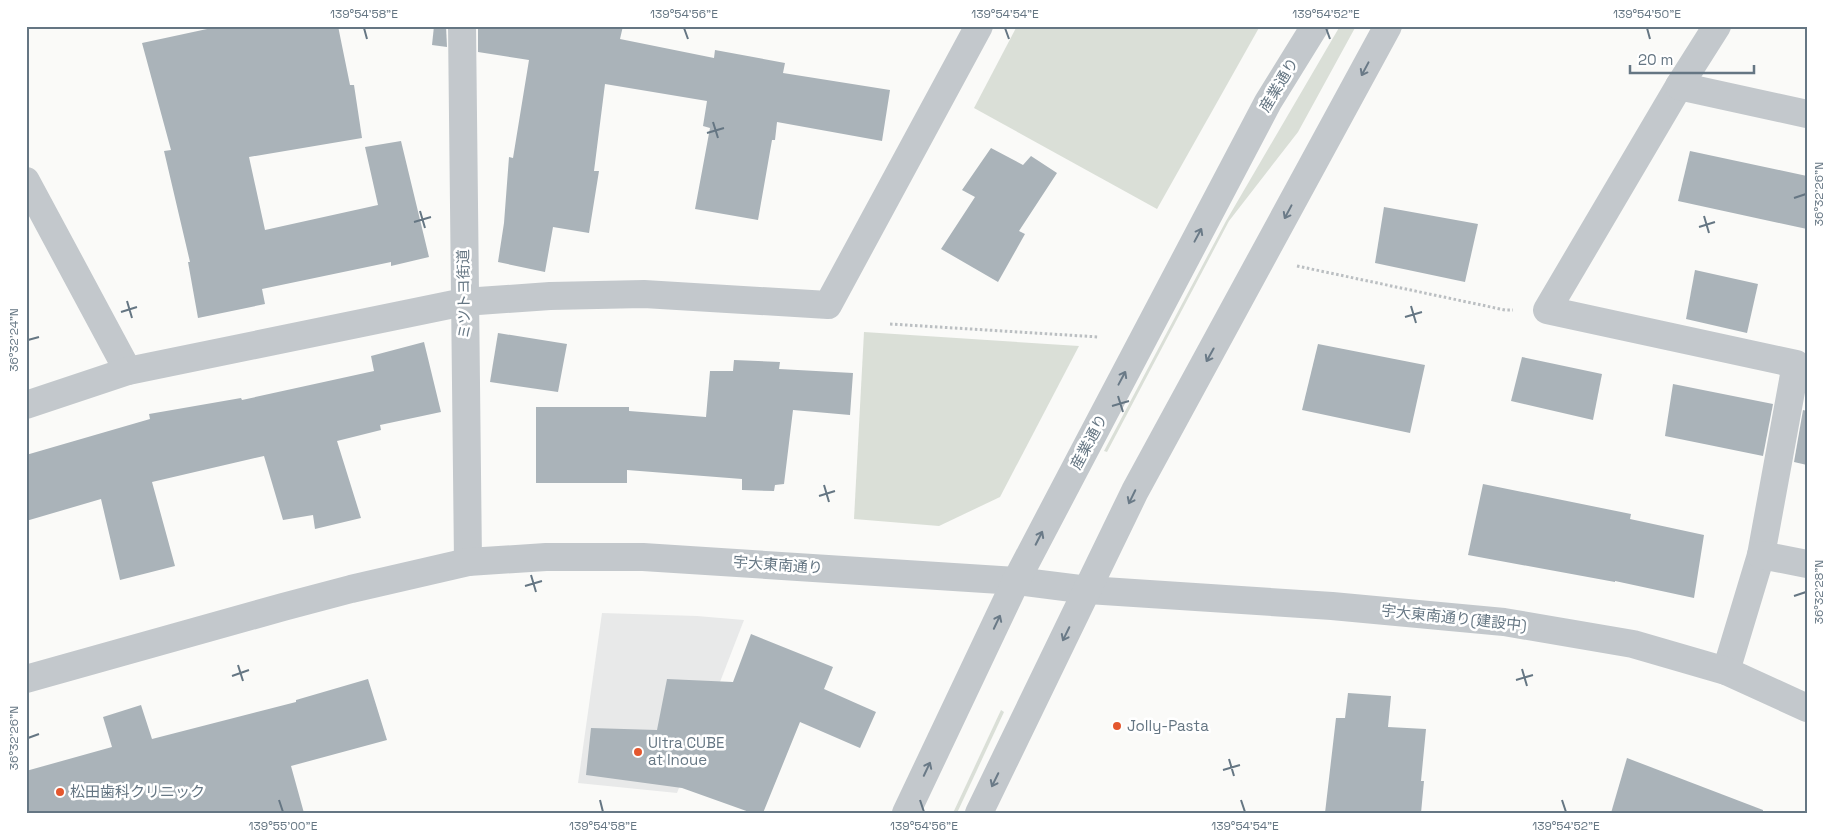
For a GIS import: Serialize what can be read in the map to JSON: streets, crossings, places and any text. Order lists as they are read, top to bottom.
{
  "streets": {
    "street": [
      "産業通り",
      "ミツトヨ街道",
      "宇大東南通り",
      "宇大東南通り(建設中)"
    ]
  },
  "crossings": [
    ["産業通り", "宇大東南通り"],
    ["ミツトヨ街道", "宇大東南通り"],
    ["宇大東南通り", "宇大東南通り(建設中)"]
  ],
  "places": ["Jolly-Pasta", "Ultra CUBE at Inoue", "松田歯科クリニック"],
  "scale_bar": "20 m",
  "coordinates": [
    "139°54'58\"E",
    "139°54'56\"E",
    "139°54'54\"E",
    "139°54'52\"E",
    "139°54'50\"E",
    "36°32'26\"N",
    "36°32'24\"N",
    "36°32'28\"N",
    "139°55'00\"E"
  ]
}
